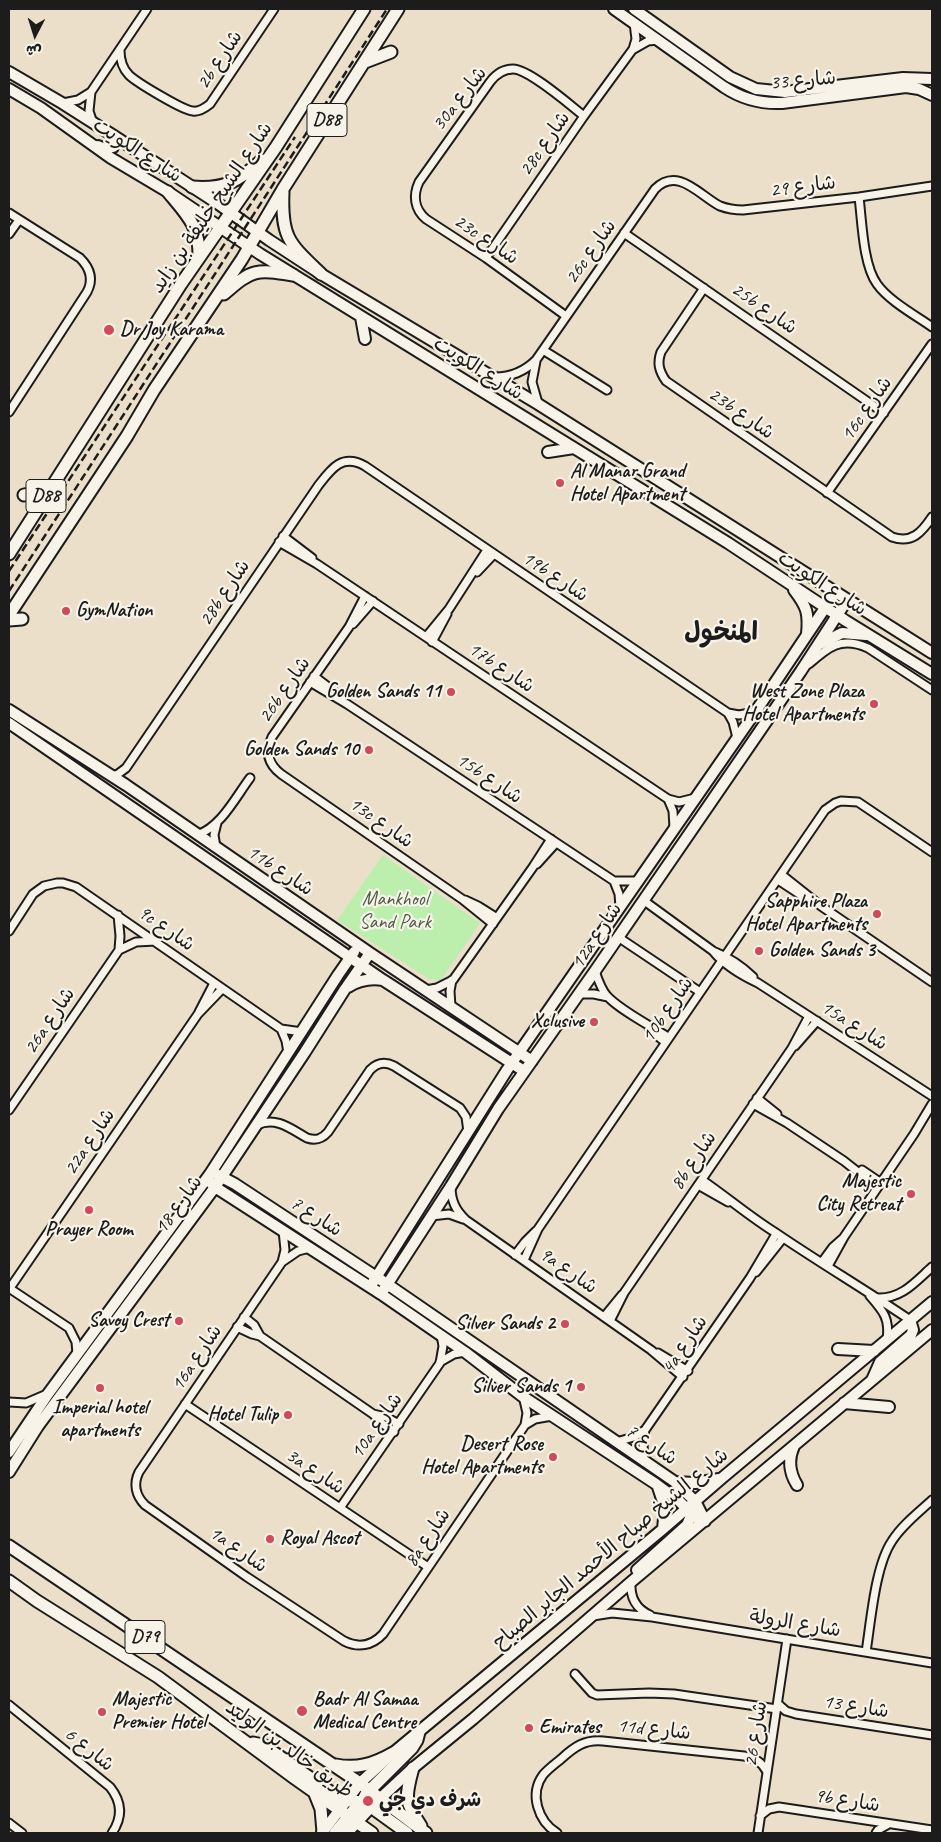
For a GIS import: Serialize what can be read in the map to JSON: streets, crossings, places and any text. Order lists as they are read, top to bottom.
{
  "streets": {
    "main road": [
      "D88",
      "شارع الشيخ خليفة بن زايد",
      "D79",
      "طريق خالد بن الوليد"
    ],
    "street": [
      "2b شارع",
      "شارع 33",
      "30a شارع",
      "28c شارع",
      "شارع الكويت",
      "شارع 29",
      "23c شارع",
      "26c شارع",
      "25b شارع",
      "16c شارع",
      "23b شارع",
      "19b شارع",
      "28b شارع",
      "17b شارع",
      "26b شارع",
      "15b شارع",
      "13c شارع",
      "11b شارع",
      "9c شارع",
      "12a شارع",
      "10b شارع",
      "26a شارع",
      "15a شارع",
      "22a شارع",
      "8b شارع",
      "شارع 18",
      "شارع 7",
      "9a شارع",
      "4a شارع",
      "16a شارع",
      "10a شارع",
      "3a شارع",
      "8a شارع",
      "شارع الشيخ صباح الأحمد الجابر الصباح",
      "1a شارع",
      "شارع الرولة",
      "شارع 13",
      "11d شارع",
      "شارع 26",
      "شارع 6",
      "9b شارع"
    ]
  },
  "crossings": [
    ["30a شارع", "28c شارع"],
    ["30a شارع", "23c شارع"],
    ["D88", "شارع الكويت"],
    ["28c شارع", "23c شارع"],
    ["شارع الكويت", "شارع الشيخ خليفة بن زايد"],
    ["شارع الكويت", "26c شارع"],
    ["شارع الكويت", "12a شارع"],
    ["شارع 29", "26c شارع"],
    ["23c شارع", "26c شارع"],
    ["26c شارع", "25b شارع"],
    ["25b شارع", "16c شارع"],
    ["25b شارع", "23b شارع"],
    ["16c شارع", "23b شارع"],
    ["19b شارع", "28b شارع"],
    ["28b شارع", "17b شارع"],
    ["28b شارع", "11b شارع"],
    ["17b شارع", "26b شارع"],
    ["26b شارع", "15b شارع"],
    ["26b شارع", "13c شارع"],
    ["11b شارع", "12a شارع"],
    ["11b شارع", "شارع 18"],
    ["9c شارع", "22a شارع"],
    ["9c شارع", "شارع 18"],
    ["12a شارع", "15a شارع"],
    ["12a شارع", "شارع 7"],
    ["12a شارع", "9a شارع"],
    ["10b شارع", "15a شارع"],
    ["10b شارع", "9a شارع"],
    ["15a شارع", "8b شارع"],
    ["8b شارع", "9a شارع"],
    ["شارع 18", "شارع 7"],
    ["شارع 7", "4a شارع"],
    ["شارع 7", "16a شارع"],
    ["شارع 7", "شارع الشيخ صباح الأحمد الجابر الصباح"],
    ["9a شارع", "4a شارع"],
    ["16a شارع", "3a شارع"],
    ["16a شارع", "1a شارع"],
    ["10a شارع", "3a شارع"],
    ["3a شارع", "8a شارع"],
    ["8a شارع", "1a شارع"],
    ["شارع الشيخ صباح الأحمد الجابر الصباح", "شارع الرولة"],
    ["شارع الشيخ صباح الأحمد الجابر الصباح", "طريق خالد بن الوليد"],
    ["شارع الرولة", "شارع 26"],
    ["شارع 13", "شارع 26"],
    ["11d شارع", "شارع 26"],
    ["شارع 26", "9b شارع"]
  ],
  "districts": ["المنخول"],
  "parks": ["Mankhool Sand Park"],
  "places": [
    "Dr Joy Karama",
    "Al Manar Grand Hotel Apartment",
    "GymNation",
    "Golden Sands 11",
    "West Zone Plaza Hotel Apartments",
    "Golden Sands 10",
    "Sapphire Plaza Hotel Apartments",
    "Golden Sands 3",
    "Xclusive",
    "Majestic City Retreat",
    "Prayer Room",
    "Savoy Crest",
    "Silver Sands 2",
    "Silver Sands 1",
    "Imperial hotel apartments",
    "Hotel Tulip",
    "Desert Rose Hotel Apartments",
    "Royal Ascot",
    "Badr Al Samaa Medical Centre",
    "Majestic Premier Hotel",
    "Emirates",
    "شرف دي جي"
  ],
  "north": "bottom"
}
